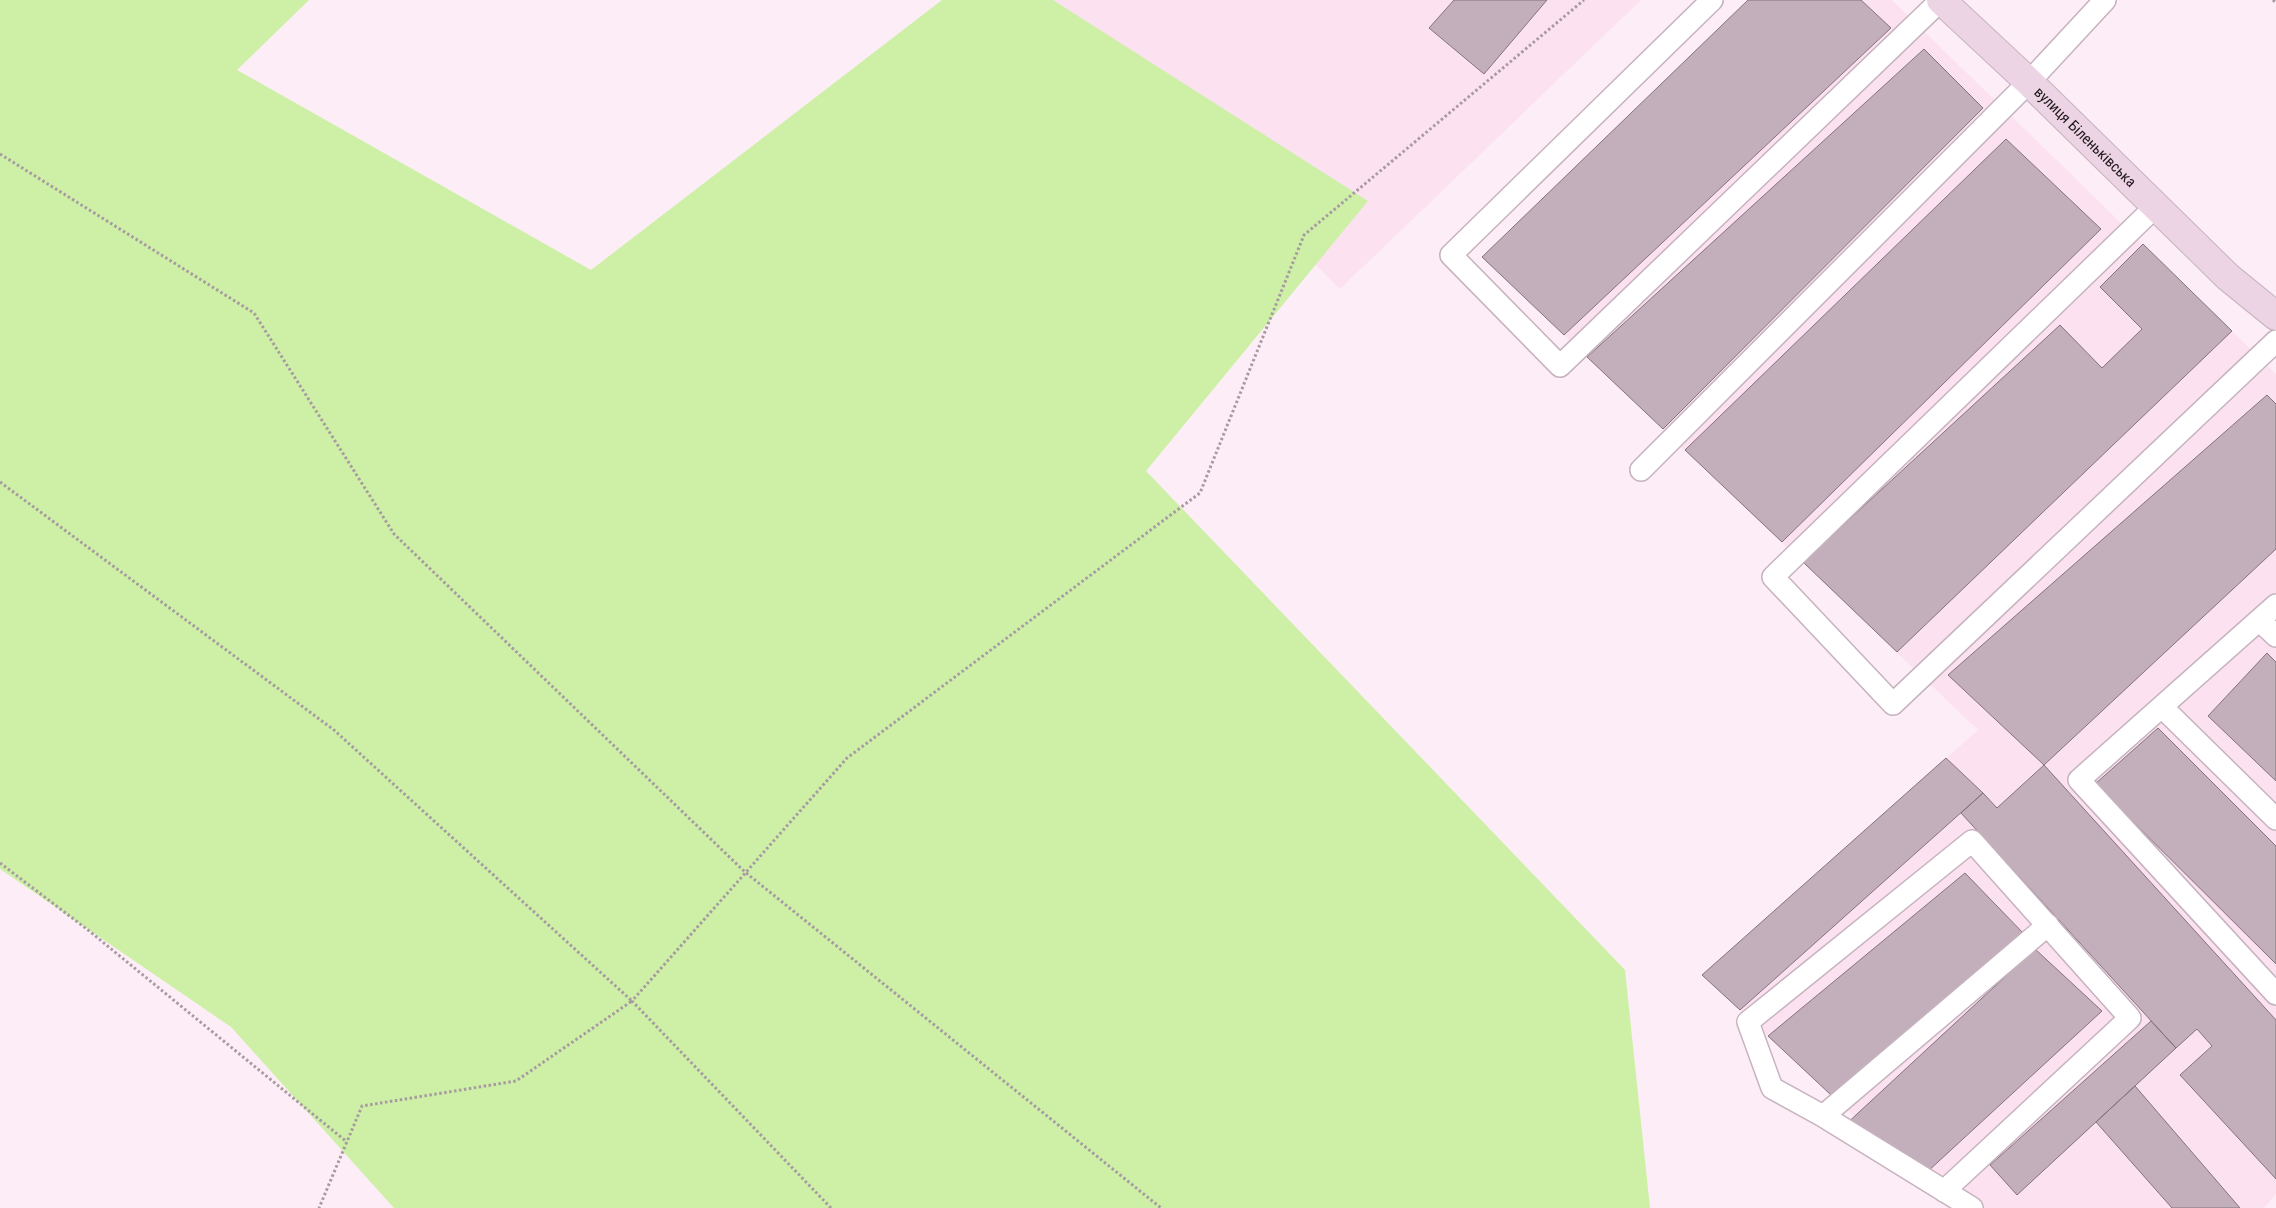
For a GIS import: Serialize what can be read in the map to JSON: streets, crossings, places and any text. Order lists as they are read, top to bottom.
{
  "streets": {
    "street": ["вулиця Біленьківська"]
  }
}
